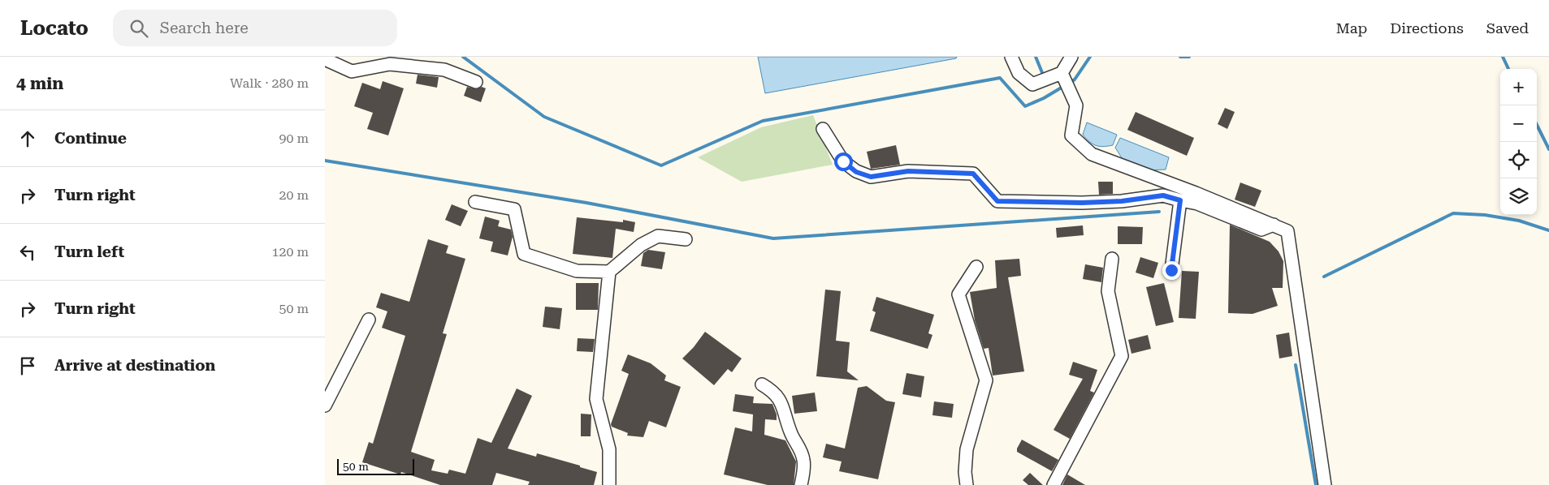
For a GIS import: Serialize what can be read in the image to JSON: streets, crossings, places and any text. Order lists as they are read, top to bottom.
{
  "scale_bar": "50 m",
  "page": {
    "header": "Locato",
    "search": "Search here",
    "nav": ["Map", "Directions", "Saved"],
    "heading": ["4 min", "Walk · 280 m"],
    "map_buttons": ["+", "−"],
    "list": [
      ["Continue", "90 m"],
      ["Turn right", "20 m"],
      ["Turn left", "120 m"],
      ["Turn right", "50 m"],
      "Arrive at destination"
    ],
    "scale": "50 m"
  }
}
